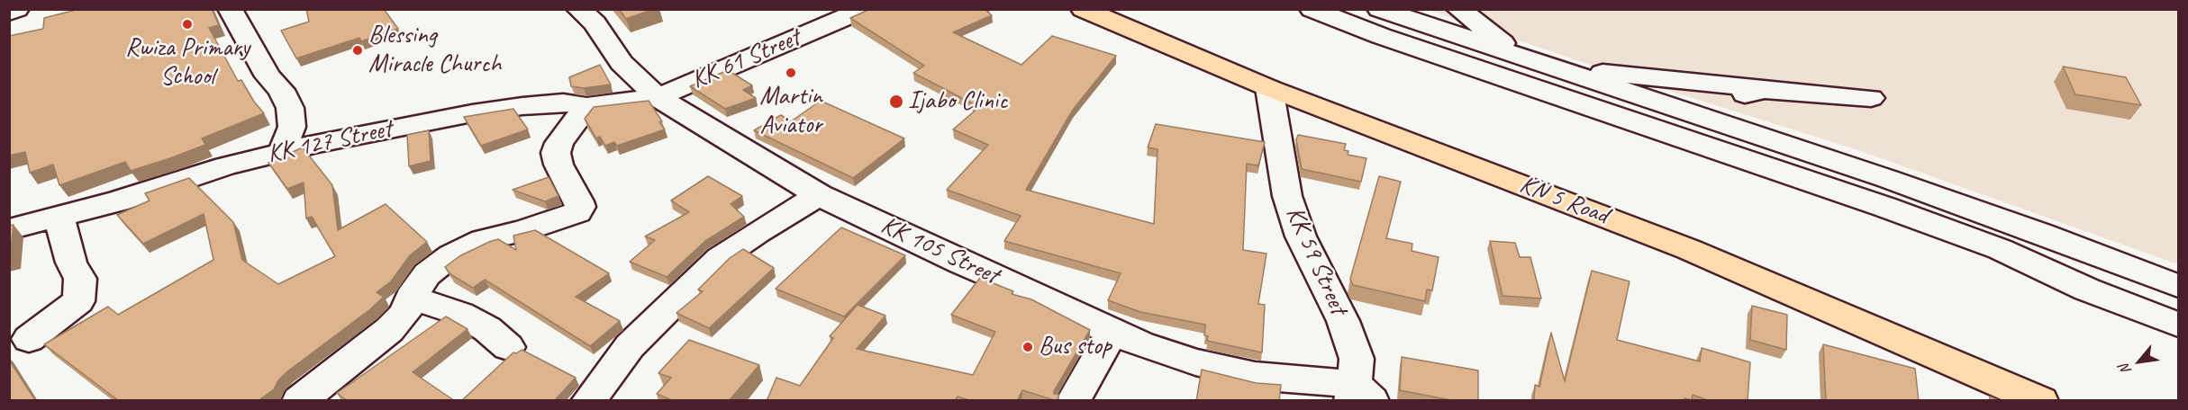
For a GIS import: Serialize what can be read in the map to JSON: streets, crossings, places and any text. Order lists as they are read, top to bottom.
{
  "streets": {
    "main road": ["KN 5 Road"],
    "street": [
      "KK 61 Street",
      "KK 127 Street",
      "KK 105 Street",
      "KK 59 Street"
    ]
  },
  "crossings": [
    ["KK 61 Street", "KK 127 Street"],
    ["KK 61 Street", "KK 105 Street"],
    ["KK 127 Street", "KK 105 Street"],
    ["KN 5 Road", "KK 59 Street"],
    ["KK 105 Street", "KK 59 Street"]
  ],
  "places": [
    "Rwiza Primary School",
    "Blessing Miracle Church",
    "Martin Aviator",
    "Ijabo Clinic",
    "Bus stop"
  ],
  "north": "bottom left"
}
